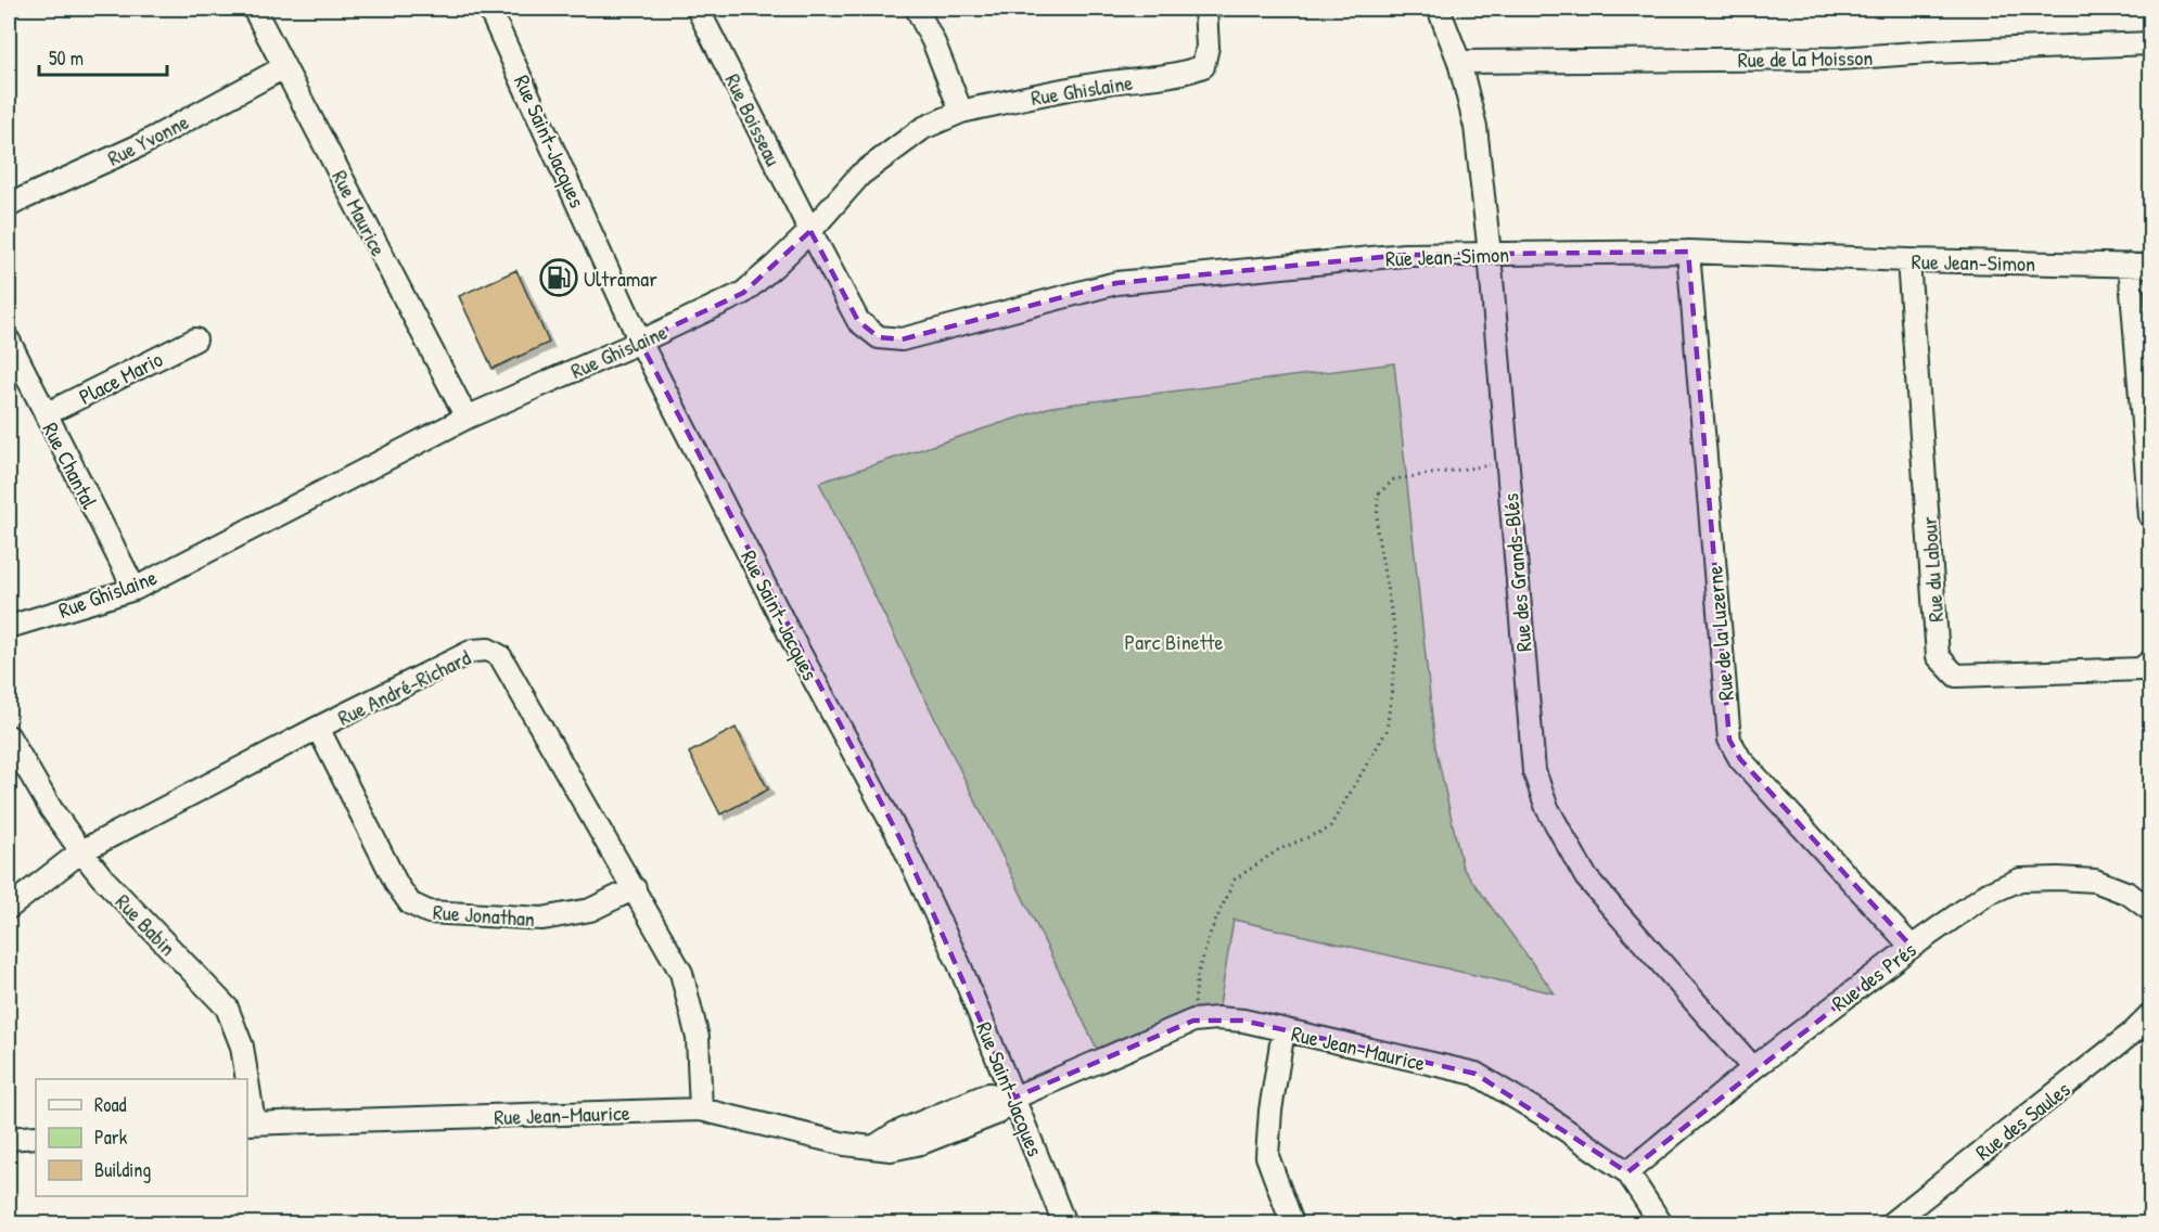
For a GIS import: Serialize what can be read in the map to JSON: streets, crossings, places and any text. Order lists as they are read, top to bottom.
{
  "streets": {
    "street": [
      "Rue de la Moisson",
      "Rue Ghislaine",
      "Rue Boisseau",
      "Rue Yvonne",
      "Rue Saint-Jacques",
      "Rue Maurice",
      "Rue Jean-Simon",
      "Place Mario",
      "Rue Chantal",
      "Rue du Labour",
      "Rue des Grands-Blés",
      "Rue de la Luzerne",
      "Rue André-Richard",
      "Rue Jonathan",
      "Rue Babin",
      "Rue des Prés",
      "Rue Jean-Maurice",
      "Rue des Saules"
    ]
  },
  "crossings": [
    ["Rue de la Moisson", "Rue des Grands-Blés"],
    ["Rue Ghislaine", "Rue Boisseau"],
    ["Rue Ghislaine", "Rue Saint-Jacques"],
    ["Rue Ghislaine", "Rue Maurice"],
    ["Rue Ghislaine", "Rue Jean-Simon"],
    ["Rue Ghislaine", "Rue Chantal"],
    ["Rue Boisseau", "Rue Jean-Simon"],
    ["Rue Yvonne", "Rue Maurice"],
    ["Rue Saint-Jacques", "Rue Jean-Maurice"],
    ["Rue Jean-Simon", "Rue du Labour"],
    ["Rue Jean-Simon", "Rue des Grands-Blés"],
    ["Rue Jean-Simon", "Rue de la Luzerne"],
    ["Place Mario", "Rue Chantal"],
    ["Rue des Grands-Blés", "Rue des Prés"],
    ["Rue de la Luzerne", "Rue des Prés"],
    ["Rue André-Richard", "Rue Jonathan"],
    ["Rue André-Richard", "Rue Babin"],
    ["Rue André-Richard", "Rue Jean-Maurice"],
    ["Rue Babin", "Rue Jean-Maurice"],
    ["Rue des Prés", "Rue Jean-Maurice"]
  ],
  "parks": ["Parc Binette"],
  "places": {
    "fuel station": ["Ultramar"]
  },
  "legend": ["Road", "Park", "Building"],
  "scale_bar": "50 m"
}
